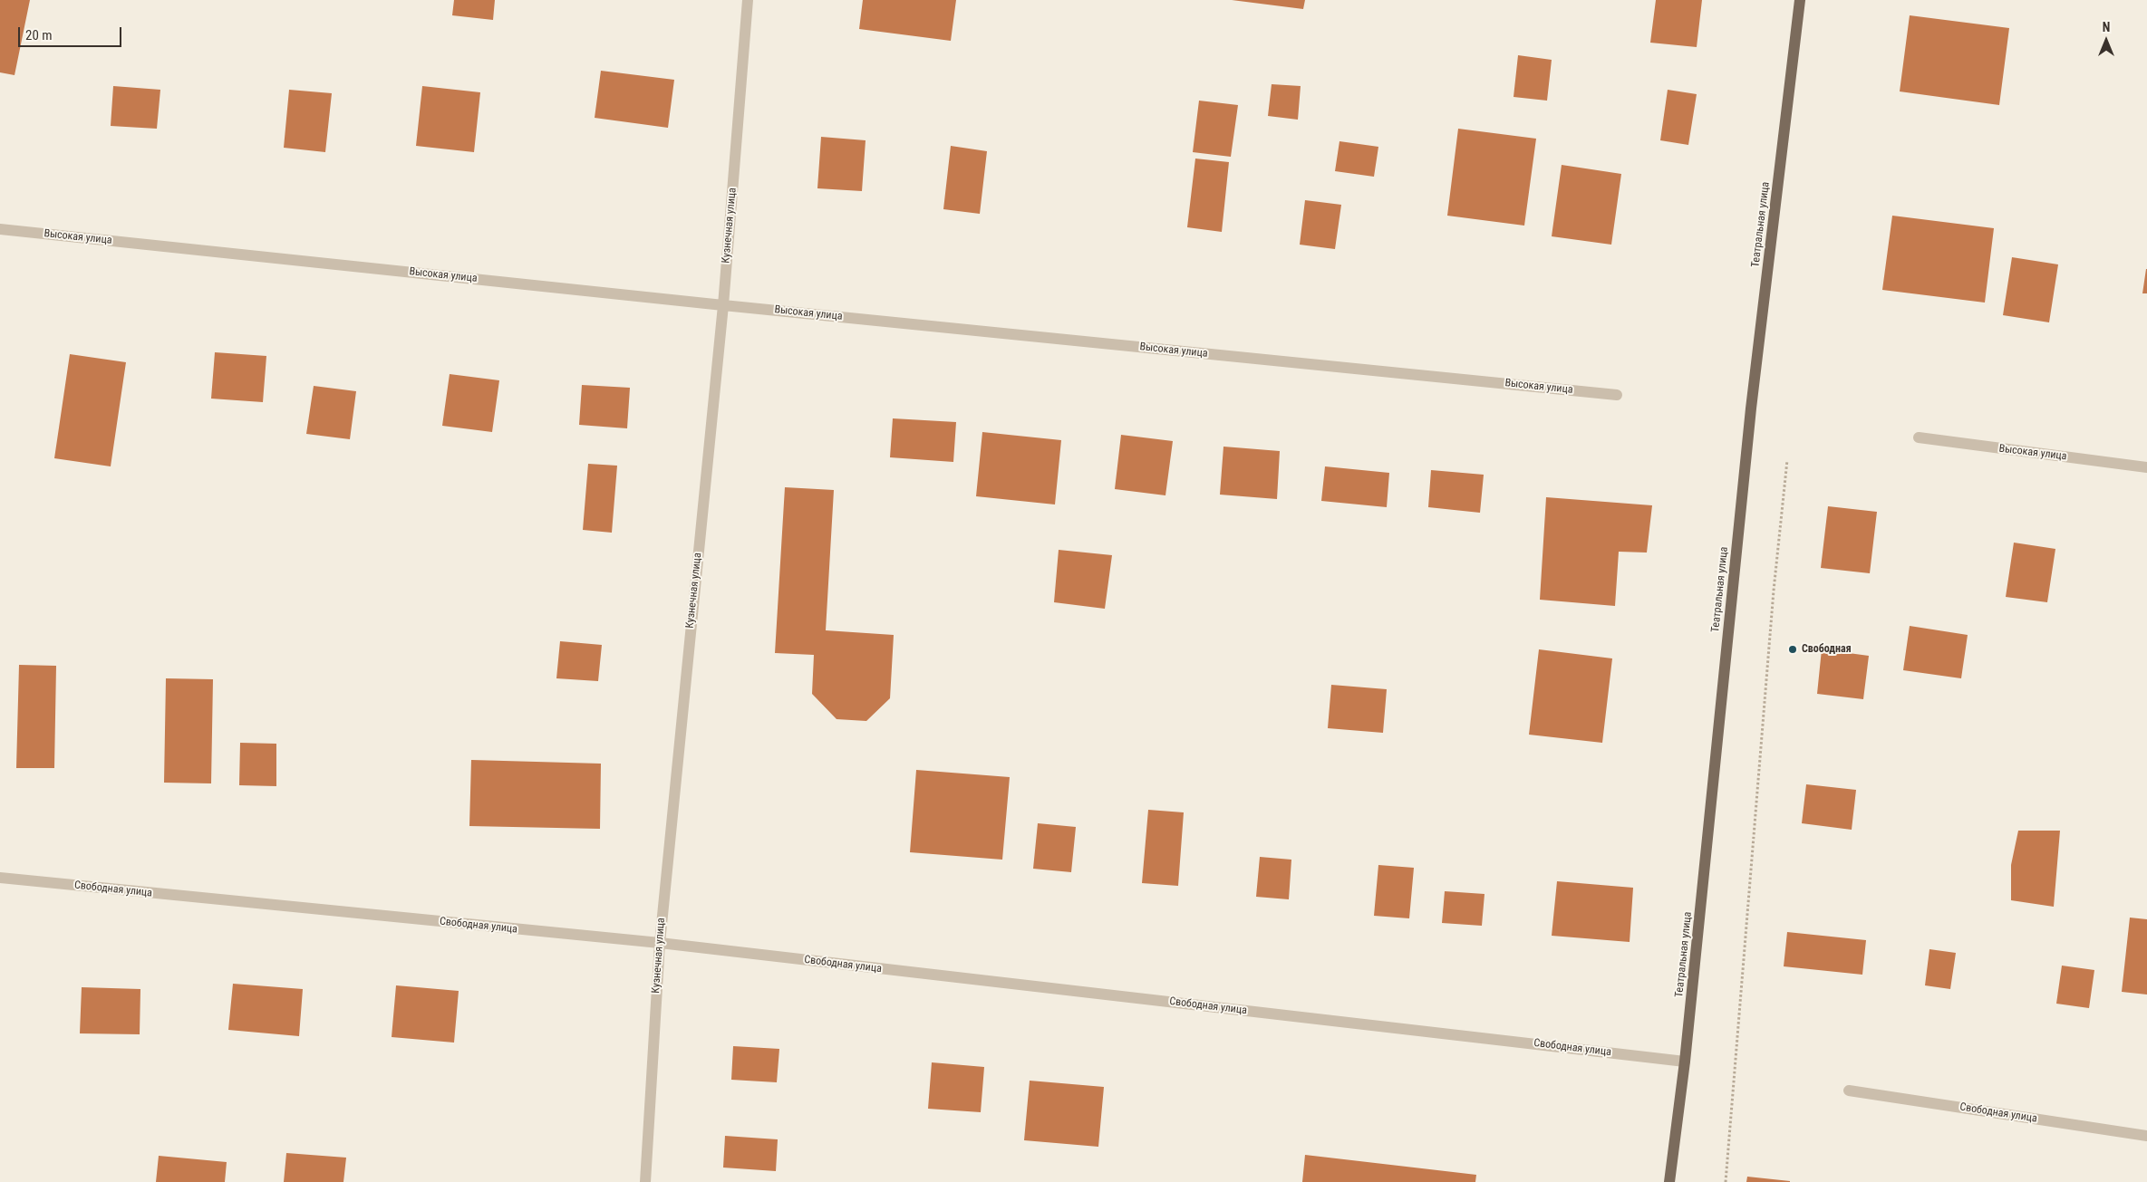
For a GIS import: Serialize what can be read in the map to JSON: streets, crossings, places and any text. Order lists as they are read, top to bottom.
{
  "streets": {
    "main road": ["Театральная улица"],
    "street": ["Кузнечная улица", "Высокая улица", "Свободная улица"]
  },
  "crossings": [
    ["Театральная улица", "Свободная улица"],
    ["Кузнечная улица", "Высокая улица"],
    ["Кузнечная улица", "Свободная улица"]
  ],
  "places": ["Свободная"],
  "scale_bar": "20 m",
  "north": "top"
}
